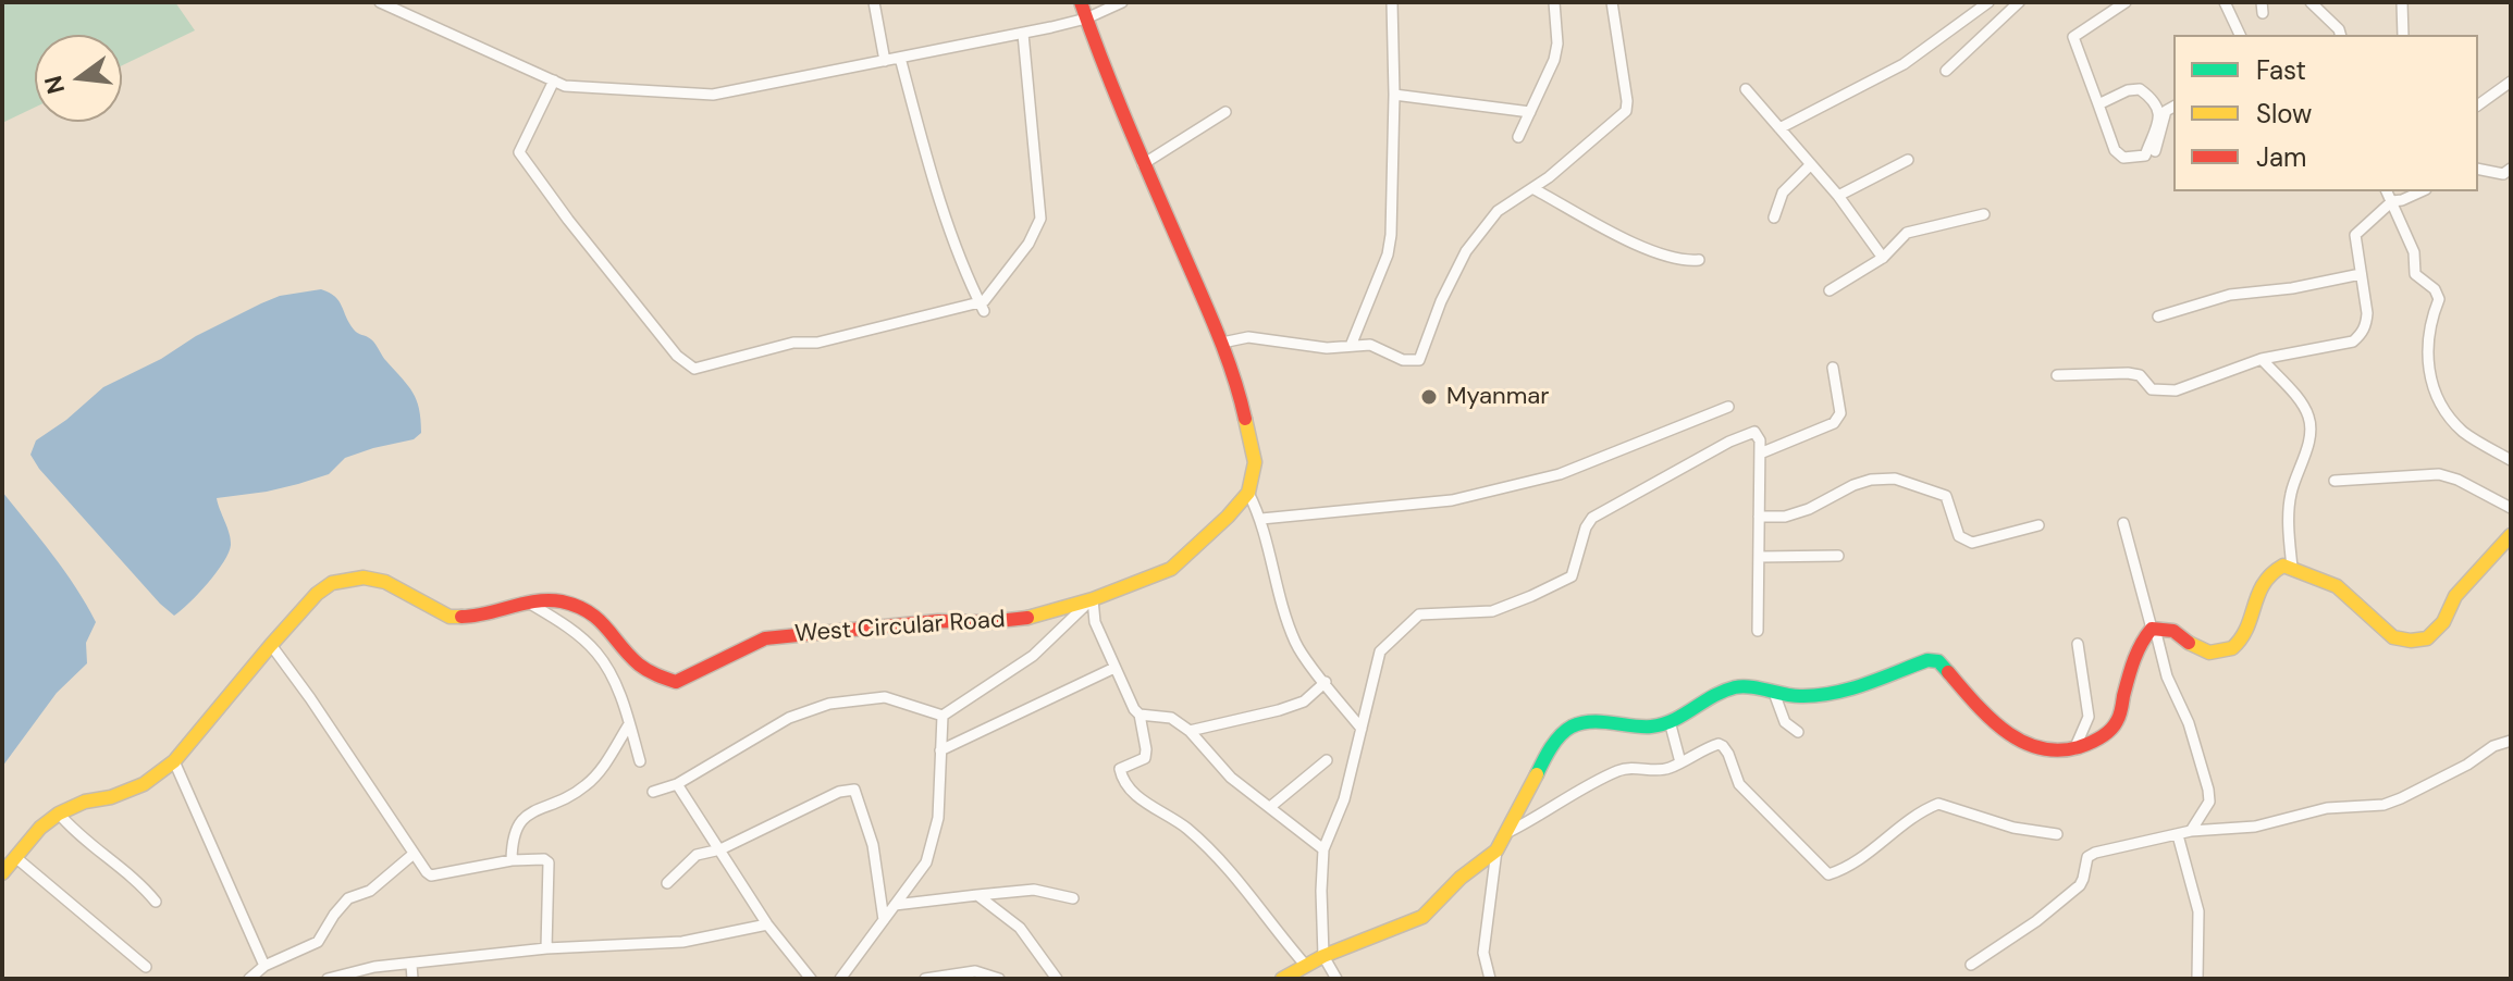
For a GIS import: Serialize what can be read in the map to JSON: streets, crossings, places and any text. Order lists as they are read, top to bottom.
{
  "streets": {
    "street": ["West Circular Road"]
  },
  "places": ["Myanmar"],
  "legend": ["Fast", "Slow", "Jam"],
  "north": "left"
}
